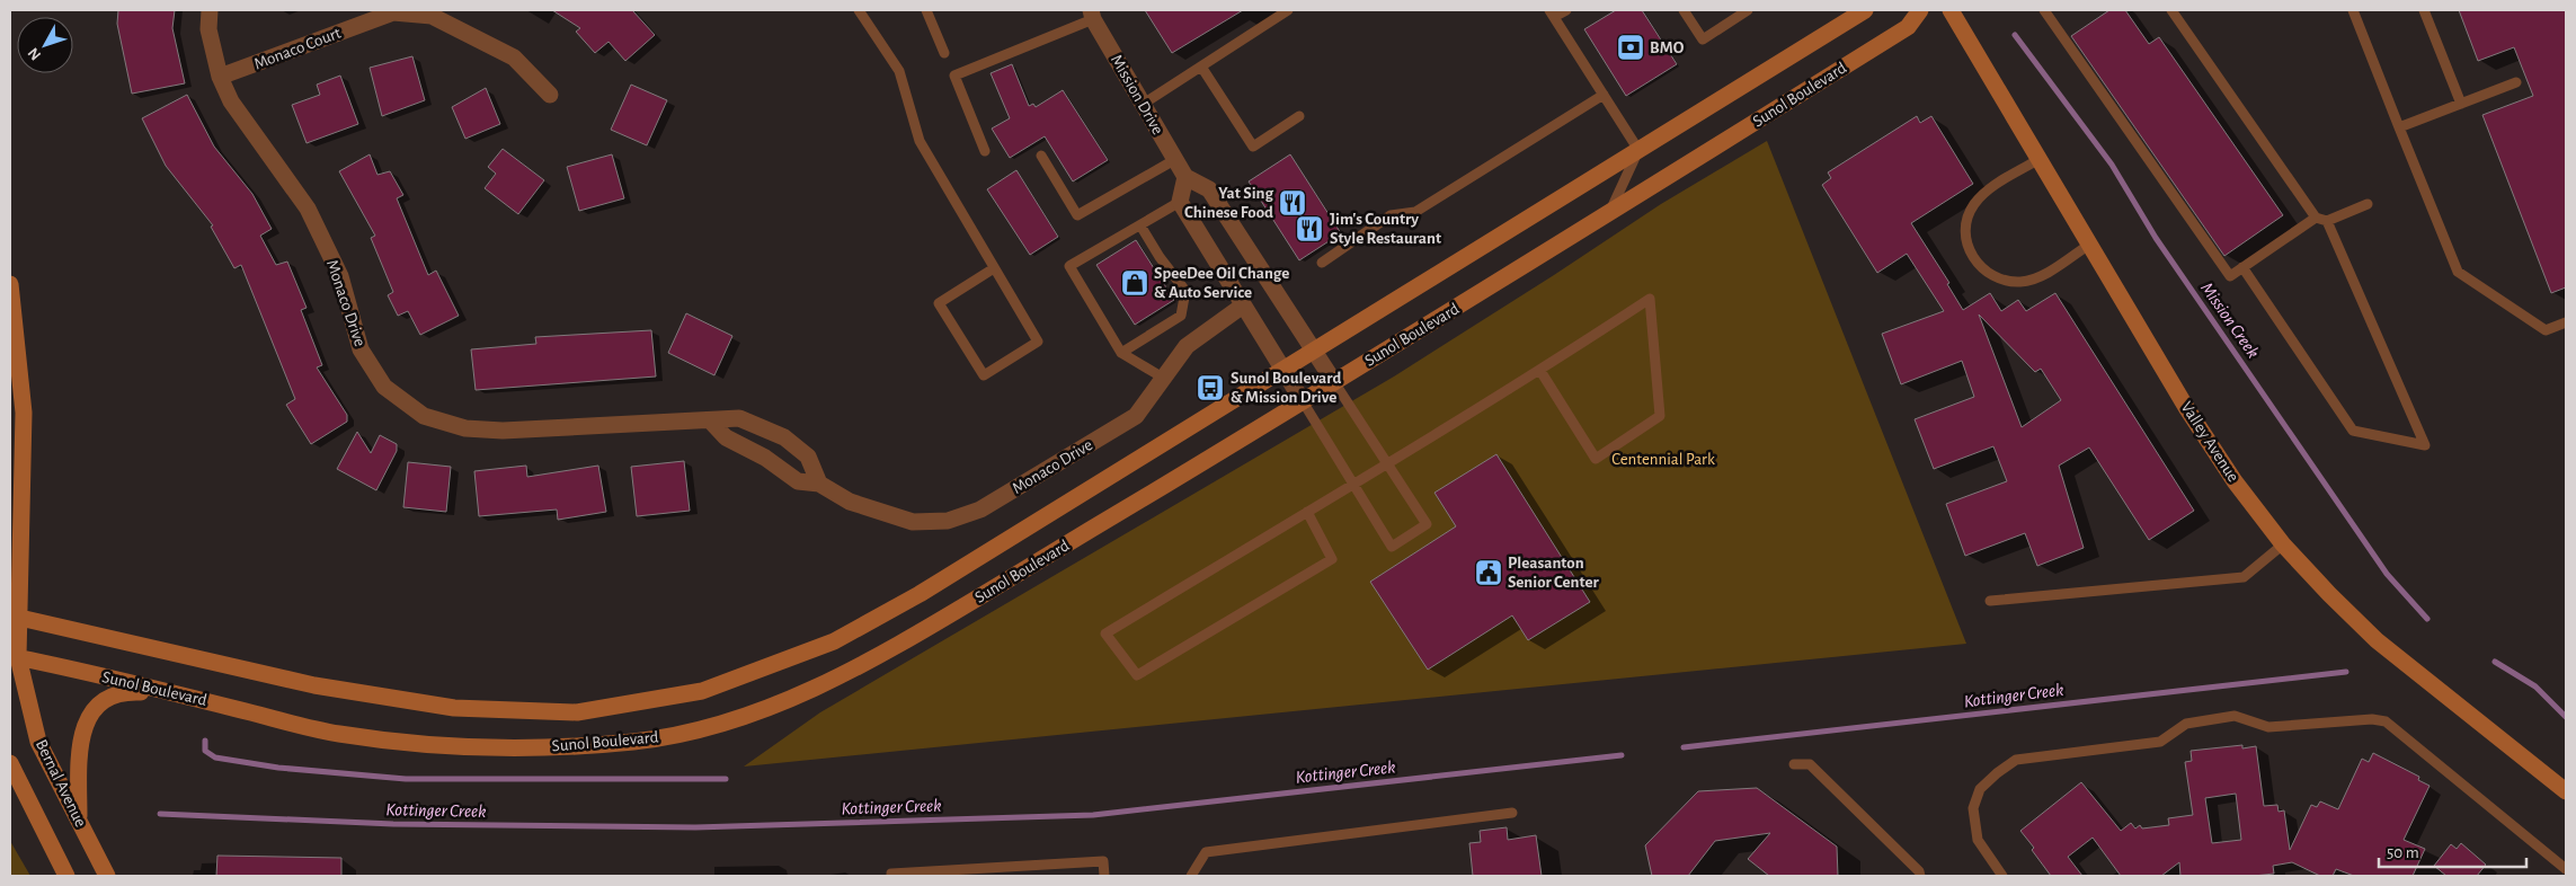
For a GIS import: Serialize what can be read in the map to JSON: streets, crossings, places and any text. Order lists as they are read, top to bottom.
{
  "streets": {
    "main road": ["Sunol Boulevard", "Valley Avenue", "Bernal Avenue"],
    "street": ["Monaco Court", "Mission Drive", "Monaco Drive"]
  },
  "crossings": [
    ["Monaco Court", "Monaco Drive"],
    ["Mission Drive", "Sunol Boulevard"],
    ["Sunol Boulevard", "Bernal Avenue"]
  ],
  "water": ["Mission Creek", "Kottinger Creek"],
  "parks": ["Centennial Park"],
  "places": {
    "bank": ["BMO"],
    "restaurant": ["Yat Sing Chinese Food", "Jim's Country Style Restaurant"],
    "shop": ["SpeeDee Oil Change & Auto Service"],
    "bus stop": ["Sunol Boulevard & Mission Drive"],
    "public building": ["Pleasanton Senior Center"]
  },
  "scale_bar": "50 m",
  "north": "bottom left"
}
